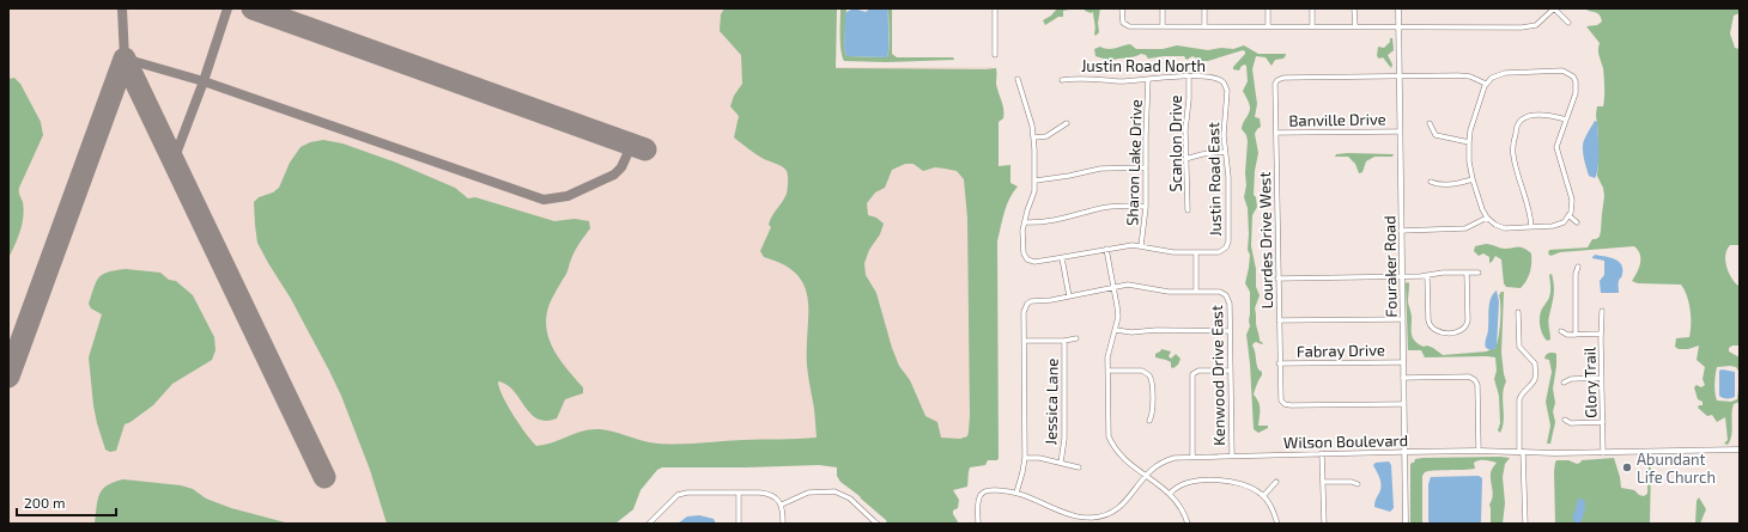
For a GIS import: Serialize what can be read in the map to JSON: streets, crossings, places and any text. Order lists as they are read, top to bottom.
{
  "streets": {
    "main road": ["Fouraker Road", "Wilson Boulevard"],
    "street": [
      "Justin Road North",
      "Banville Drive",
      "Scanlon Drive",
      "Sharon Lake Drive",
      "Justin Road East",
      "Lourdes Drive West",
      "Fabray Drive",
      "Kenwood Drive East",
      "Glory Trail",
      "Jessica Lane"
    ]
  },
  "crossings": [
    ["Justin Road North", "Scanlon Drive"],
    ["Justin Road North", "Sharon Lake Drive"],
    ["Justin Road North", "Justin Road East"],
    ["Banville Drive", "Lourdes Drive West"],
    ["Banville Drive", "Fouraker Road"],
    ["Lourdes Drive West", "Fouraker Road"],
    ["Lourdes Drive West", "Fabray Drive"],
    ["Fouraker Road", "Fabray Drive"],
    ["Fouraker Road", "Wilson Boulevard"],
    ["Kenwood Drive East", "Wilson Boulevard"],
    ["Glory Trail", "Wilson Boulevard"]
  ],
  "places": ["Abundant Life Church"],
  "scale_bar": "200 m"
}
